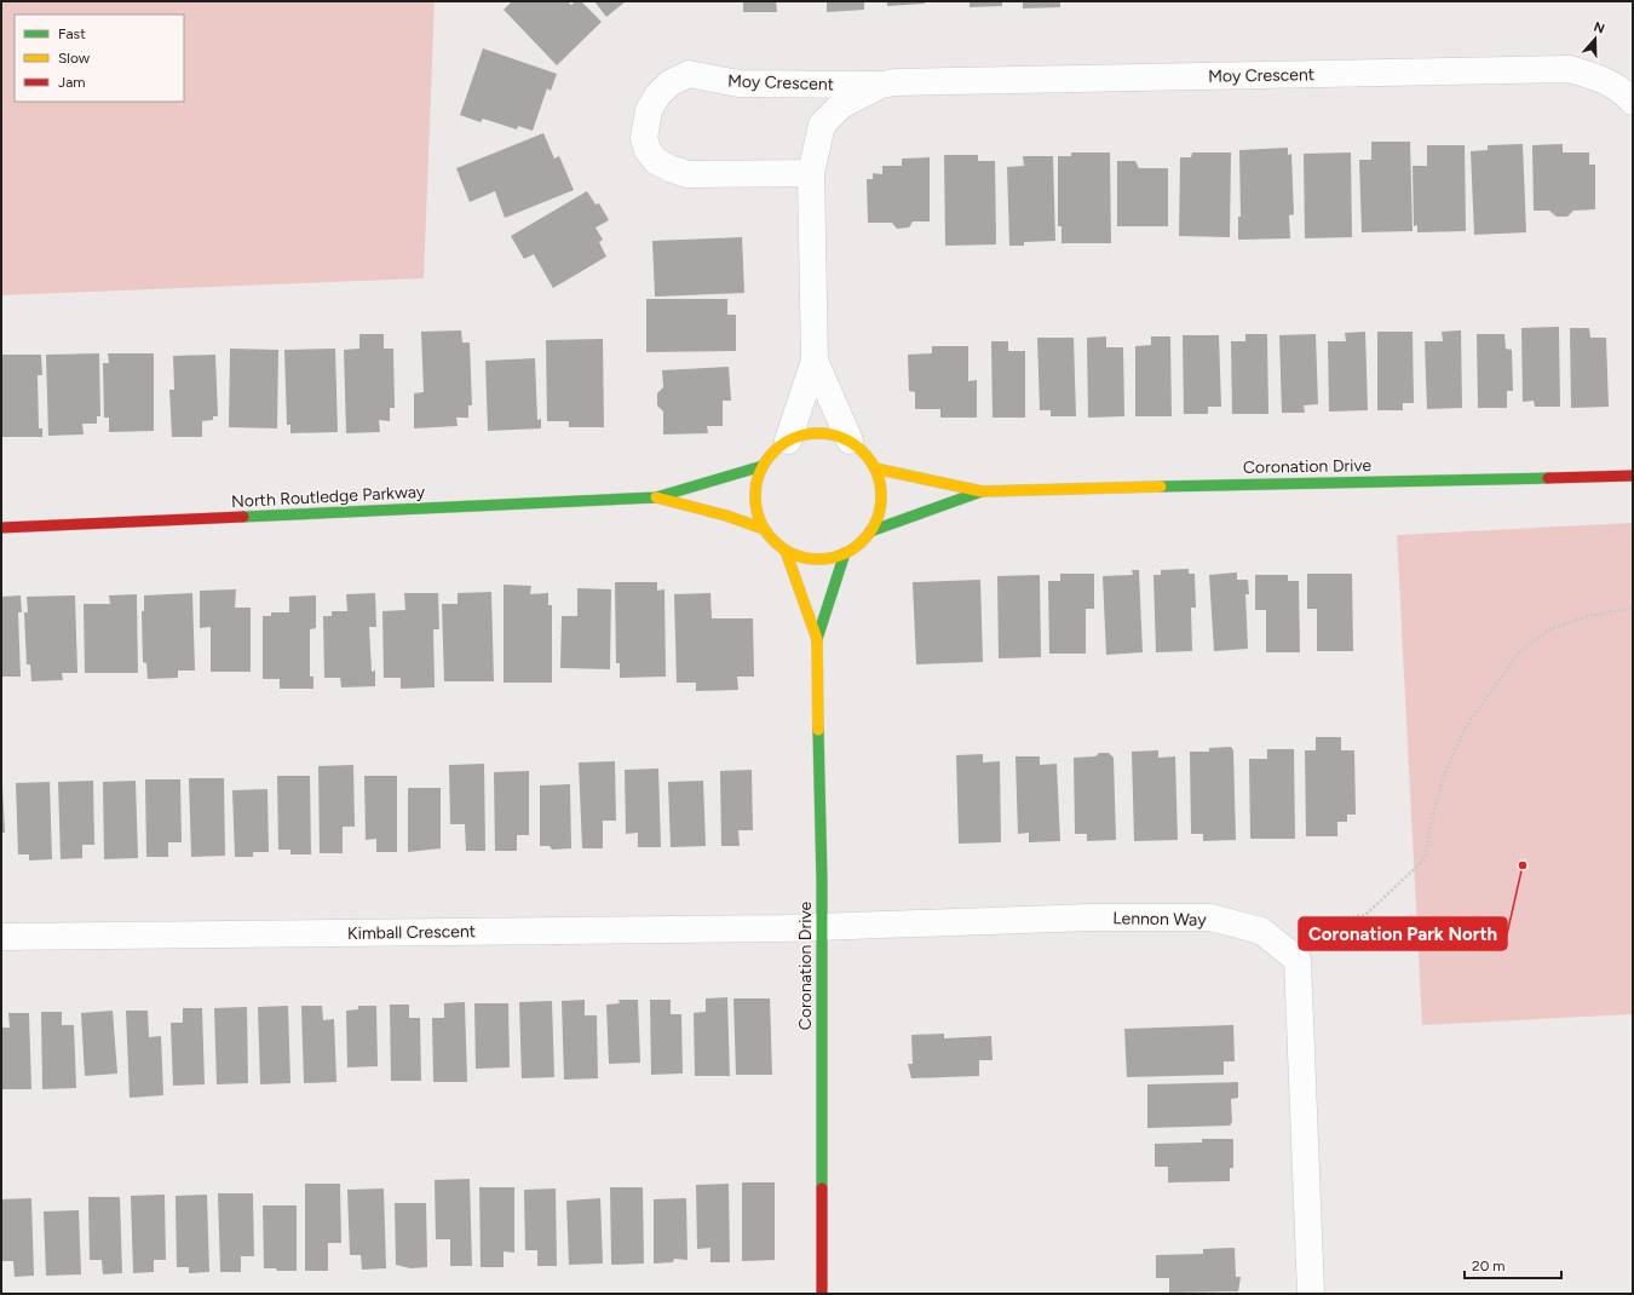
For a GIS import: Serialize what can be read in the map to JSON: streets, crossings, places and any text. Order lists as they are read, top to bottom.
{
  "streets": {
    "street": [
      "Moy Crescent",
      "Coronation Drive",
      "North Routledge Parkway",
      "Lennon Way",
      "Kimball Crescent"
    ]
  },
  "crossings": [
    ["Moy Crescent", "Coronation Drive"],
    ["Moy Crescent", "North Routledge Parkway"],
    ["Coronation Drive", "North Routledge Parkway"],
    ["Coronation Drive", "Lennon Way"],
    ["Coronation Drive", "Kimball Crescent"],
    ["Lennon Way", "Kimball Crescent"]
  ],
  "places": ["Coronation Park North"],
  "legend": ["Fast", "Slow", "Jam"],
  "scale_bar": "20 m",
  "north": "top"
}
